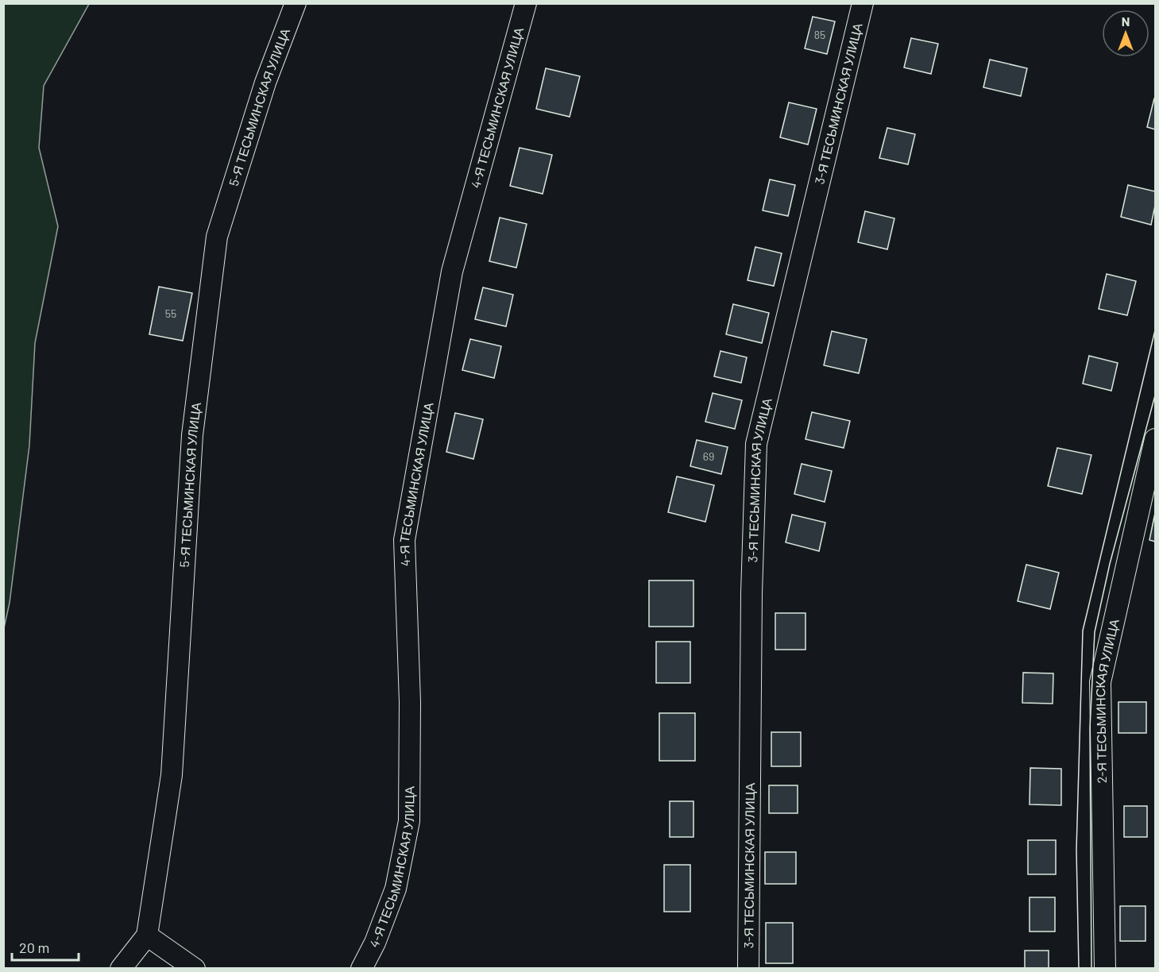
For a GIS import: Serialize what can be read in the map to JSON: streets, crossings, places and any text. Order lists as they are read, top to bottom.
{
  "streets": {
    "street": [
      "3-Я ТЕСЬМИНСКАЯ УЛИЦА",
      "5-Я ТЕСЬМИНСКАЯ УЛИЦА",
      "4-Я ТЕСЬМИНСКАЯ УЛИЦА",
      "2-Я ТЕСЬМИНСКАЯ УЛИЦА"
    ]
  },
  "house_numbers": ["85", "55", "69"],
  "scale_bar": "20 m",
  "north": "top"
}
